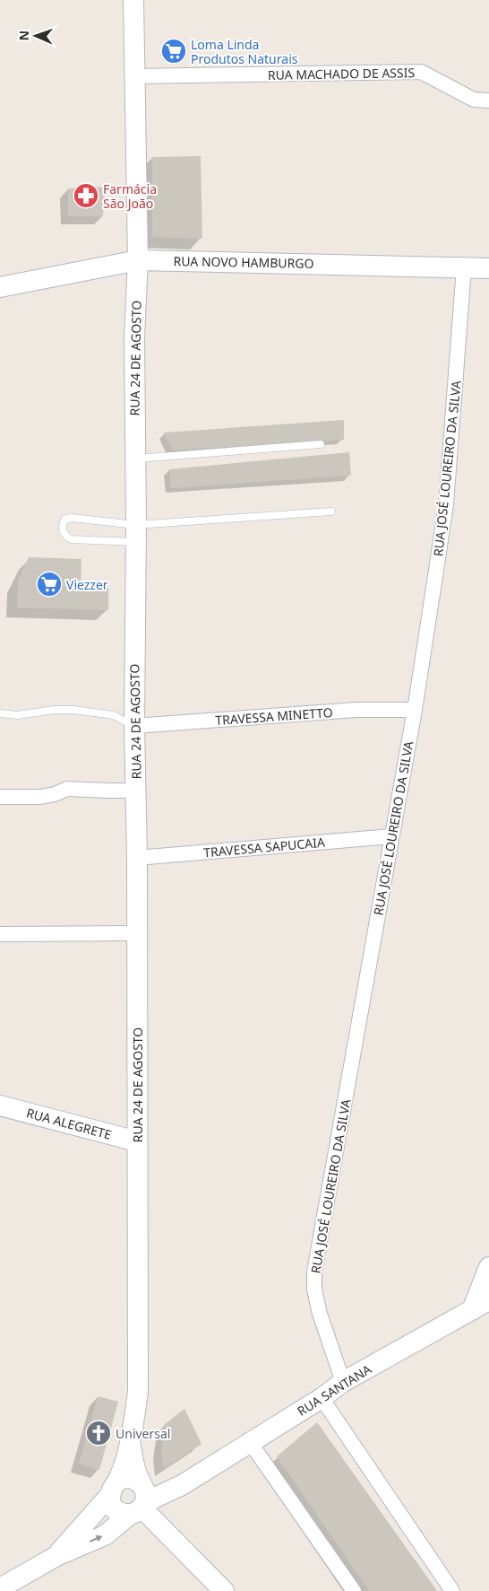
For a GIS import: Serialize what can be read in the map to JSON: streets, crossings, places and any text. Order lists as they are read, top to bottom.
{
  "streets": {
    "main road": [
      "RUA NOVO HAMBURGO",
      "RUA 24 DE AGOSTO",
      "RUA ALEGRETE",
      "RUA SANTANA"
    ],
    "street": [
      "RUA MACHADO DE ASSIS",
      "RUA JOSÉ LOUREIRO DA SILVA",
      "TRAVESSA MINETTO",
      "TRAVESSA SAPUCAIA"
    ]
  },
  "crossings": [
    ["RUA MACHADO DE ASSIS", "RUA 24 DE AGOSTO"],
    ["RUA NOVO HAMBURGO", "RUA 24 DE AGOSTO"],
    ["RUA NOVO HAMBURGO", "RUA JOSÉ LOUREIRO DA SILVA"],
    ["RUA 24 DE AGOSTO", "TRAVESSA MINETTO"],
    ["RUA 24 DE AGOSTO", "TRAVESSA SAPUCAIA"],
    ["RUA 24 DE AGOSTO", "RUA ALEGRETE"],
    ["RUA 24 DE AGOSTO", "RUA SANTANA"],
    ["RUA JOSÉ LOUREIRO DA SILVA", "TRAVESSA MINETTO"],
    ["RUA JOSÉ LOUREIRO DA SILVA", "TRAVESSA SAPUCAIA"],
    ["RUA JOSÉ LOUREIRO DA SILVA", "RUA SANTANA"]
  ],
  "places": {
    "supermarket": ["Loma Linda Produtos Naturais", "Viezzer"],
    "pharmacy": ["Farmácia São João"],
    "church": ["Universal"]
  },
  "north": "left"
}
